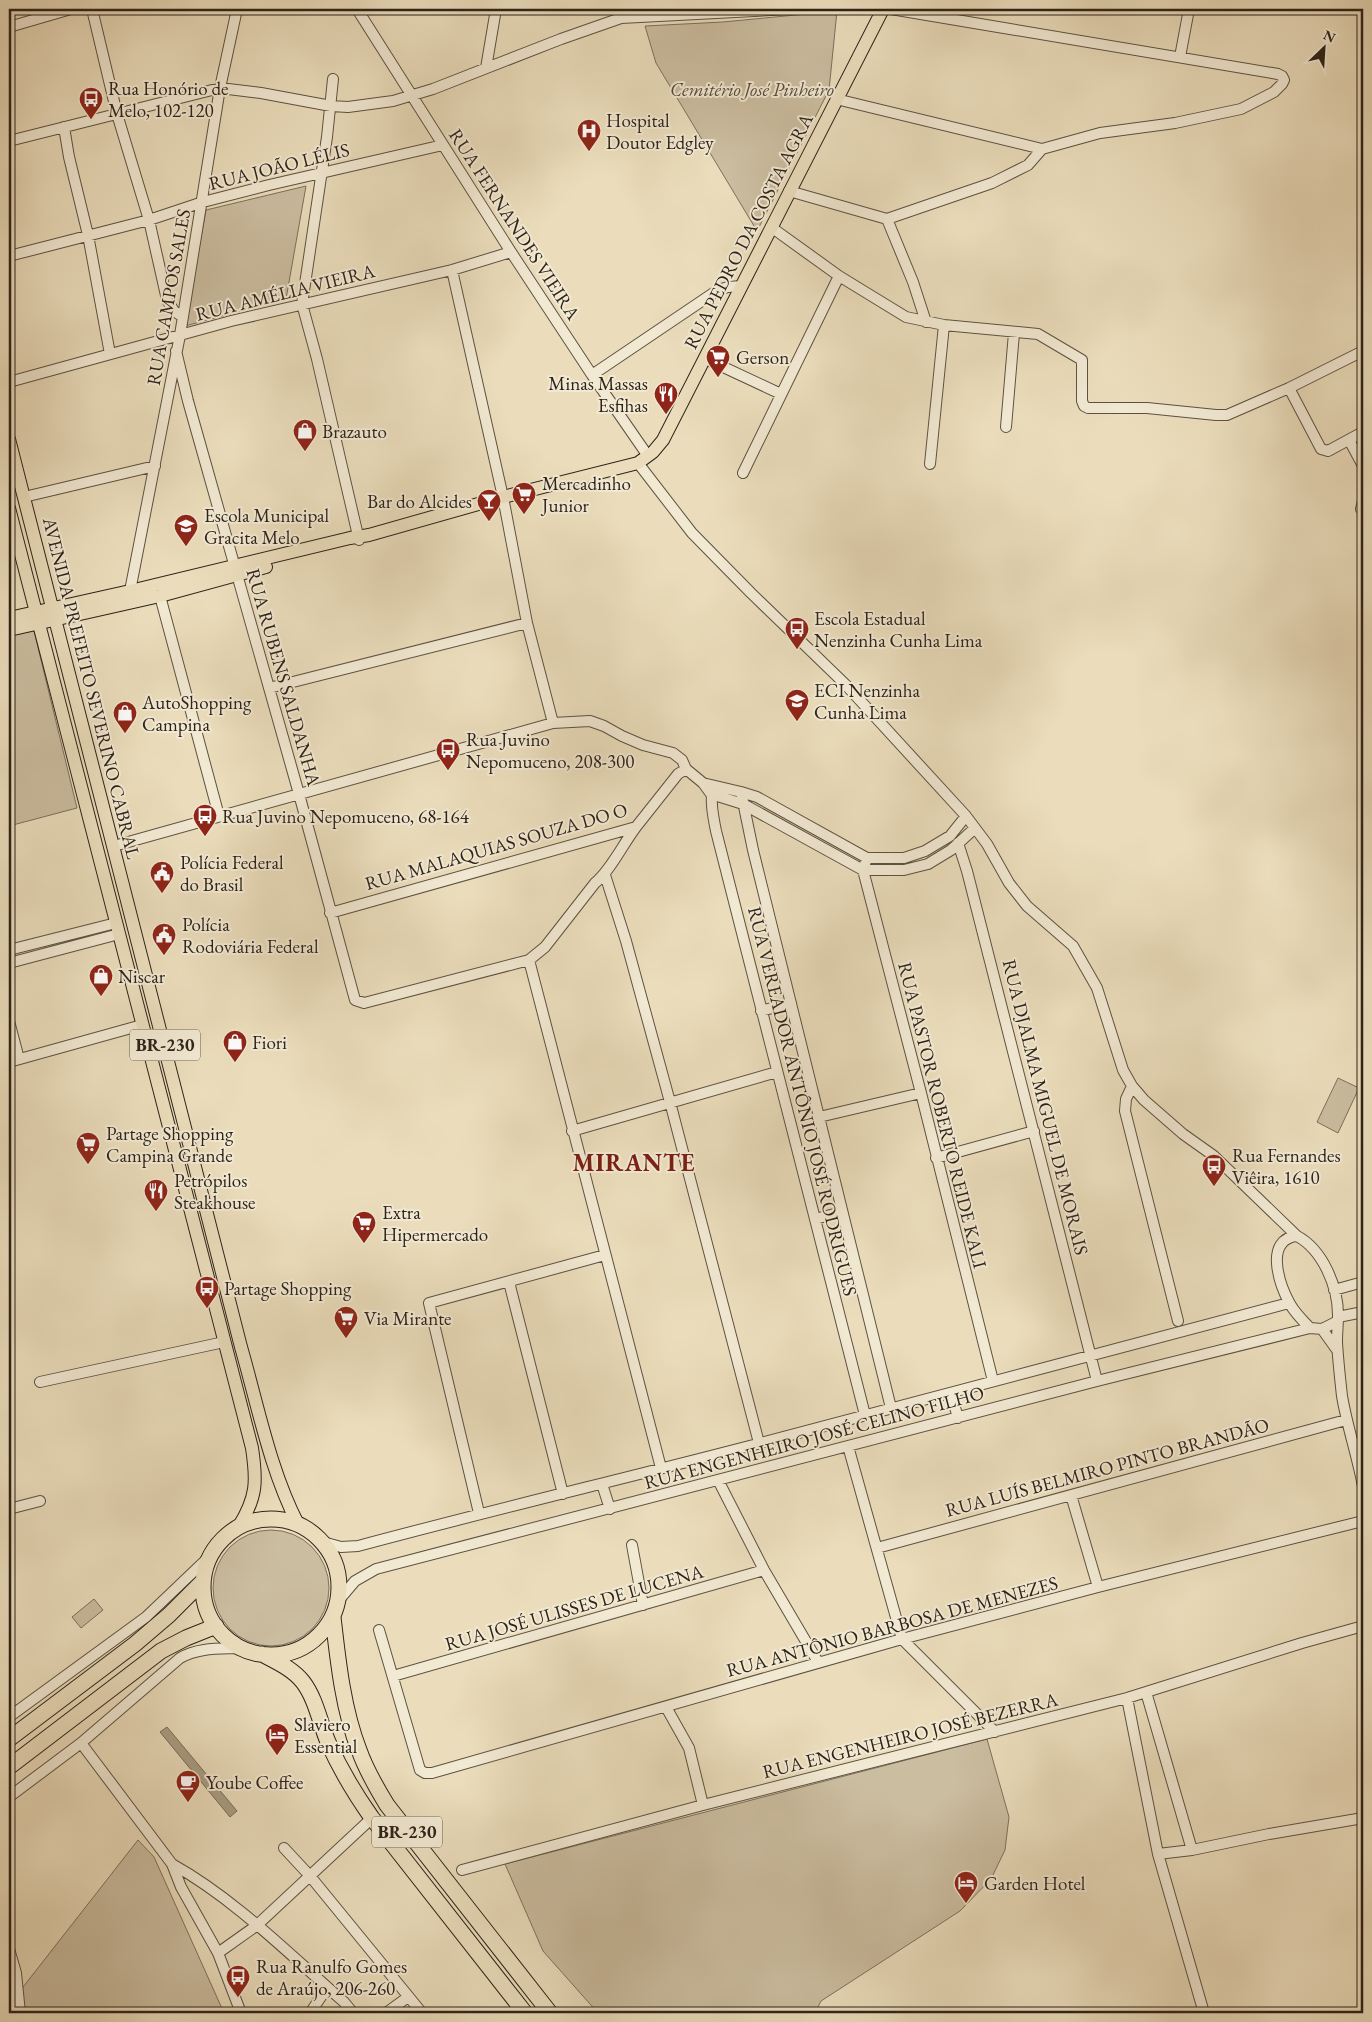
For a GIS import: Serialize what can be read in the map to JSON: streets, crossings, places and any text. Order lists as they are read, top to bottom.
{
  "streets": {
    "highway": ["BR-230"],
    "main road": ["RUA PEDRO DA COSTA AGRA", "AVENIDA PREFEITO SEVERINO CABRAL"],
    "street": [
      "RUA JOÃO LÉLIS",
      "RUA FERNANDES VIEIRA",
      "RUA AMÉLIA VIEIRA",
      "RUA CAMPOS SALES",
      "RUA RUBENS SALDANHA",
      "RUA MALAQUIAS SOUZA DO O",
      "RUA VEREADOR ANTÔNIO JOSÉ RODRIGUES",
      "RUA DJALMA MIGUEL DE MORAIS",
      "RUA PASTOR ROBERTO REIDE KALI",
      "RUA ENGENHEIRO JOSÉ CELINO FILHO",
      "RUA LUÍS BELMIRO PINTO BRANDÃO",
      "RUA JOSÉ ULISSES DE LUCENA",
      "RUA ANTÔNIO BARBOSA DE MENEZES",
      "RUA ENGENHEIRO JOSÉ BEZERRA"
    ]
  },
  "crossings": [
    ["RUA JOÃO LÉLIS", "RUA FERNANDES VIEIRA"],
    ["RUA JOÃO LÉLIS", "RUA CAMPOS SALES"],
    ["RUA FERNANDES VIEIRA", "RUA PEDRO DA COSTA AGRA"],
    ["RUA FERNANDES VIEIRA", "RUA AMÉLIA VIEIRA"],
    ["RUA AMÉLIA VIEIRA", "RUA CAMPOS SALES"],
    ["RUA CAMPOS SALES", "RUA RUBENS SALDANHA"],
    ["RUA RUBENS SALDANHA", "RUA MALAQUIAS SOUZA DO O"],
    ["AVENIDA PREFEITO SEVERINO CABRAL", "BR-230"],
    ["AVENIDA PREFEITO SEVERINO CABRAL", "RUA ENGENHEIRO JOSÉ CELINO FILHO"],
    ["BR-230", "RUA ENGENHEIRO JOSÉ CELINO FILHO"],
    ["RUA VEREADOR ANTÔNIO JOSÉ RODRIGUES", "RUA ENGENHEIRO JOSÉ CELINO FILHO"],
    ["RUA DJALMA MIGUEL DE MORAIS", "RUA ENGENHEIRO JOSÉ CELINO FILHO"],
    ["RUA PASTOR ROBERTO REIDE KALI", "RUA ENGENHEIRO JOSÉ CELINO FILHO"],
    ["RUA JOSÉ ULISSES DE LUCENA", "RUA ANTÔNIO BARBOSA DE MENEZES"]
  ],
  "districts": ["MIRANTE"],
  "parks": ["Cemitério José Pinheiro"],
  "places": {
    "bus stop": [
      "Rua Honório de Melo, 102-120",
      "Escola Estadual Nenzinha Cunha Lima",
      "Rua Juvino Nepomuceno, 208-300",
      "Rua Juvino Nepomuceno, 68-164",
      "Rua Fernandes Viêira, 1610",
      "Partage Shopping",
      "Rua Ranulfo Gomes de Araújo, 206-260"
    ],
    "hospital": ["Hospital Doutor Edgley"],
    "supermarket": [
      "Gerson",
      "Mercadinho Junior",
      "Partage Shopping Campina Grande",
      "Extra Hipermercado",
      "Via Mirante"
    ],
    "restaurant": ["Minas Massas Esfihas", "Petrópilos Steakhouse"],
    "shop": [
      "Brazauto",
      "AutoShopping Campina",
      "Niscar",
      "Fiori"
    ],
    "bar": ["Bar do Alcides"],
    "school or university": ["Escola Municipal Gracita Melo", "ECI Nenzinha Cunha Lima"],
    "public building": ["Polícia Federal do Brasil", "Polícia Rodoviária Federal"],
    "hotel": ["Slaviero Essential", "Garden Hotel"],
    "cafe": ["Yoube Coffee"]
  },
  "north": "top right"
}
